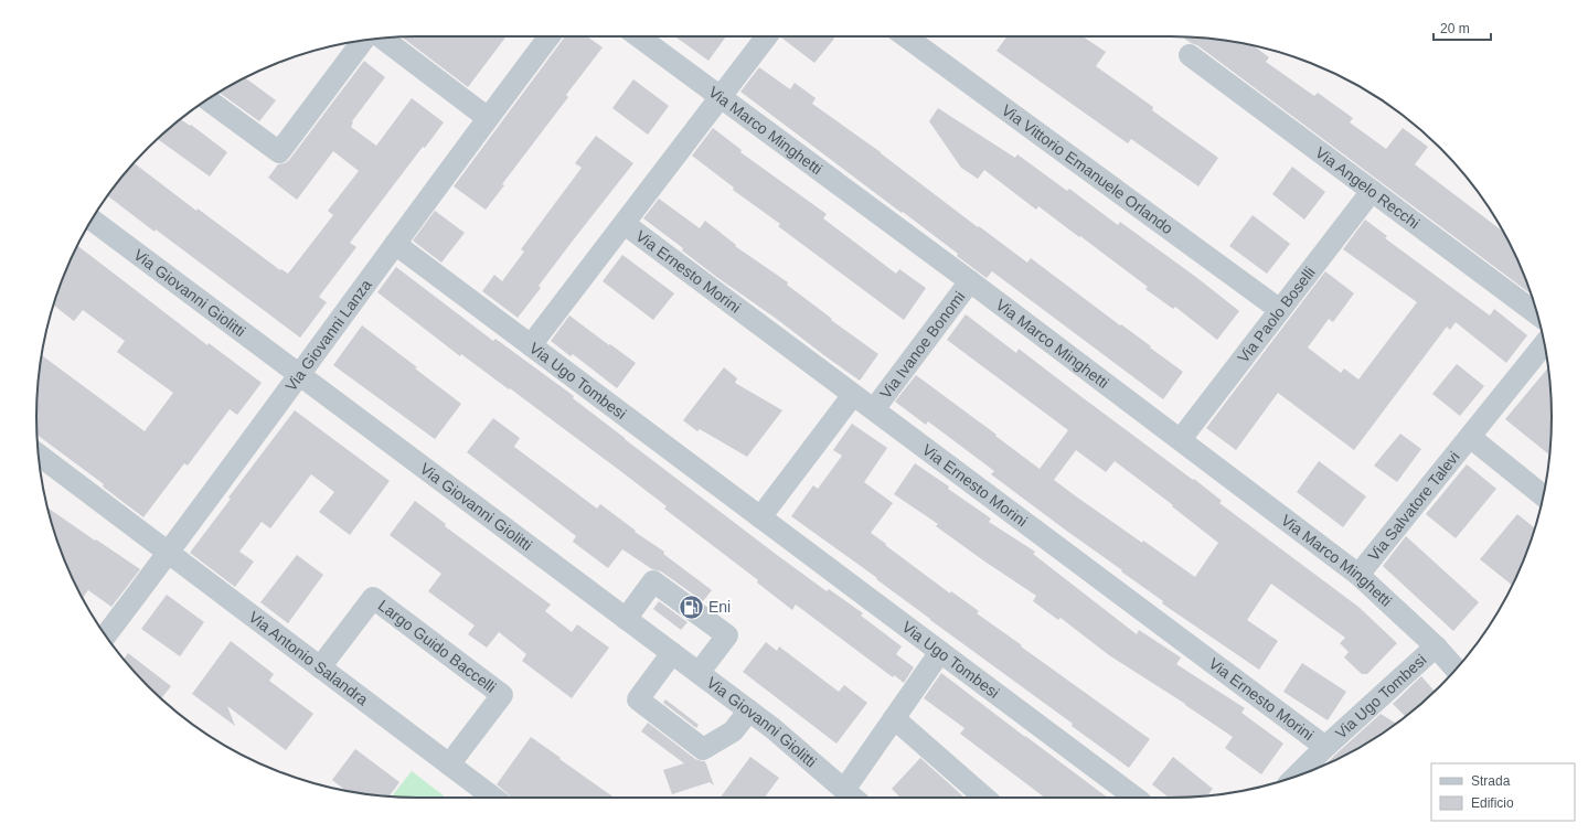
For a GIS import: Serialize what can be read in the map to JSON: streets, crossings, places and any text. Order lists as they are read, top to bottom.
{
  "streets": {
    "street": [
      "Via Marco Minghetti",
      "Via Vittorio Emanuele Orlando",
      "Via Angelo Recchi",
      "Via Ernesto Morini",
      "Via Giovanni Giolitti",
      "Via Paolo Boselli",
      "Via Giovanni Lanza",
      "Via Ivanoe Bonomi",
      "Via Ugo Tombesi",
      "Via Salvatore Talevi",
      "Largo Guido Baccelli",
      "Via Antonio Salandra"
    ]
  },
  "crossings": [
    ["Via Marco Minghetti", "Via Paolo Boselli"],
    ["Via Marco Minghetti", "Via Ivanoe Bonomi"],
    ["Via Marco Minghetti", "Via Ugo Tombesi"],
    ["Via Marco Minghetti", "Via Salvatore Talevi"],
    ["Via Vittorio Emanuele Orlando", "Via Paolo Boselli"],
    ["Via Angelo Recchi", "Via Paolo Boselli"],
    ["Via Ernesto Morini", "Via Ivanoe Bonomi"],
    ["Via Ernesto Morini", "Via Ugo Tombesi"],
    ["Via Giovanni Giolitti", "Via Giovanni Lanza"],
    ["Via Giovanni Lanza", "Via Ugo Tombesi"],
    ["Via Giovanni Lanza", "Via Antonio Salandra"],
    ["Largo Guido Baccelli", "Via Antonio Salandra"]
  ],
  "places": {
    "fuel station": ["Eni"]
  },
  "legend": ["Strada", "Edificio"],
  "scale_bar": "20 m"
}
